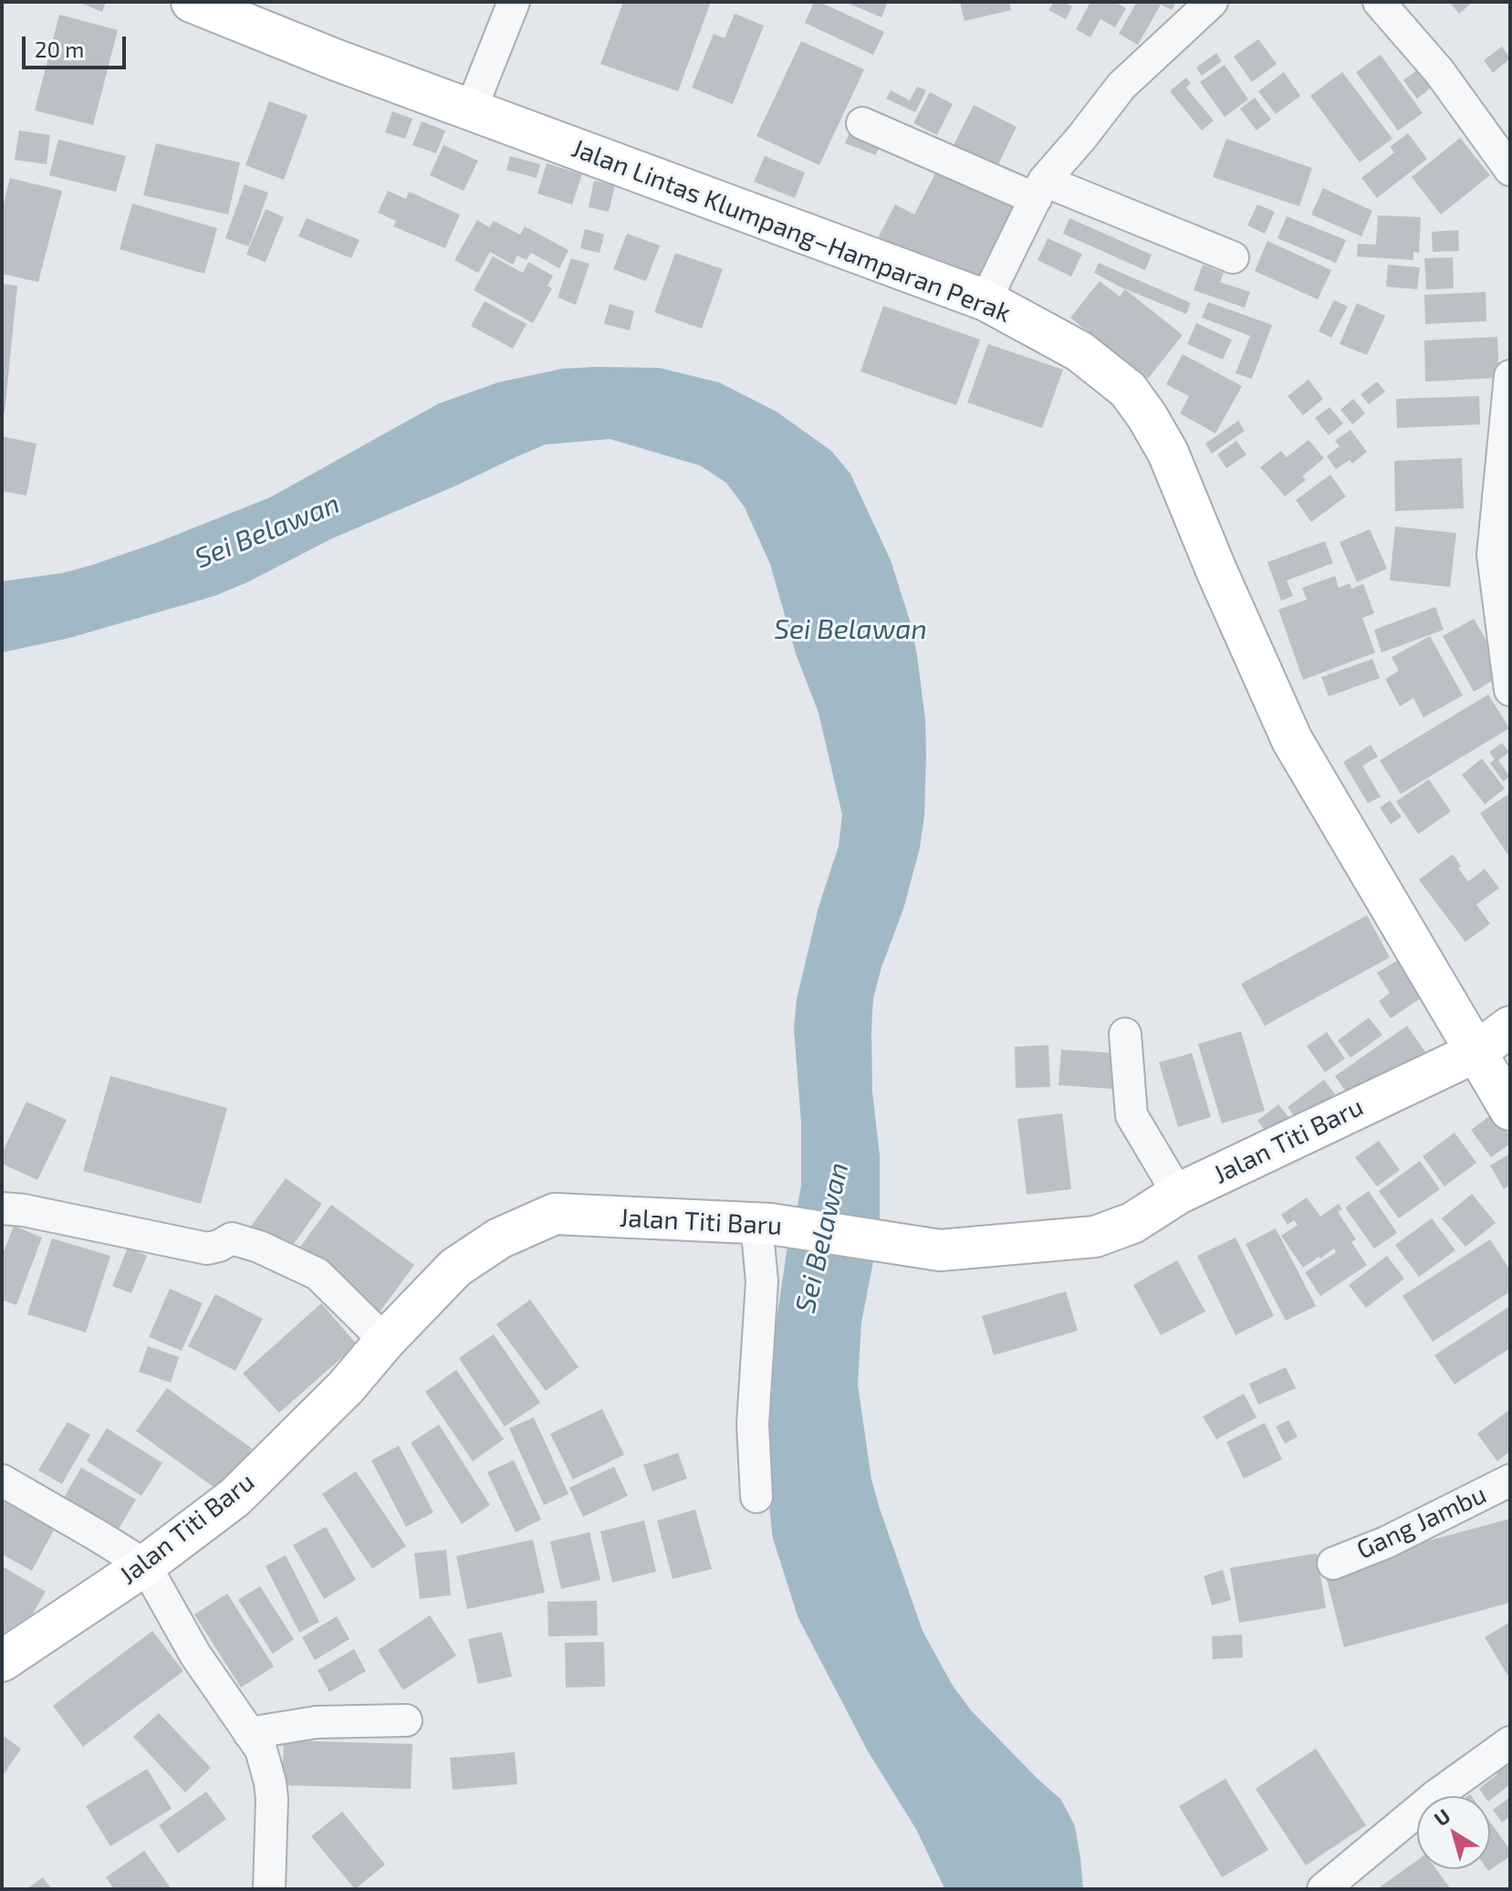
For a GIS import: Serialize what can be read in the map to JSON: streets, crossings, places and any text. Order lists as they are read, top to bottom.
{
  "streets": {
    "main road": ["Jalan Lintas Klumpang–Hamparan Perak", "Jalan Titi Baru"],
    "street": ["Gang Jambu"]
  },
  "crossings": [
    ["Jalan Lintas Klumpang–Hamparan Perak", "Jalan Titi Baru"]
  ],
  "water": ["Sei Belawan"],
  "scale_bar": "20 m",
  "north": "top left"
}
